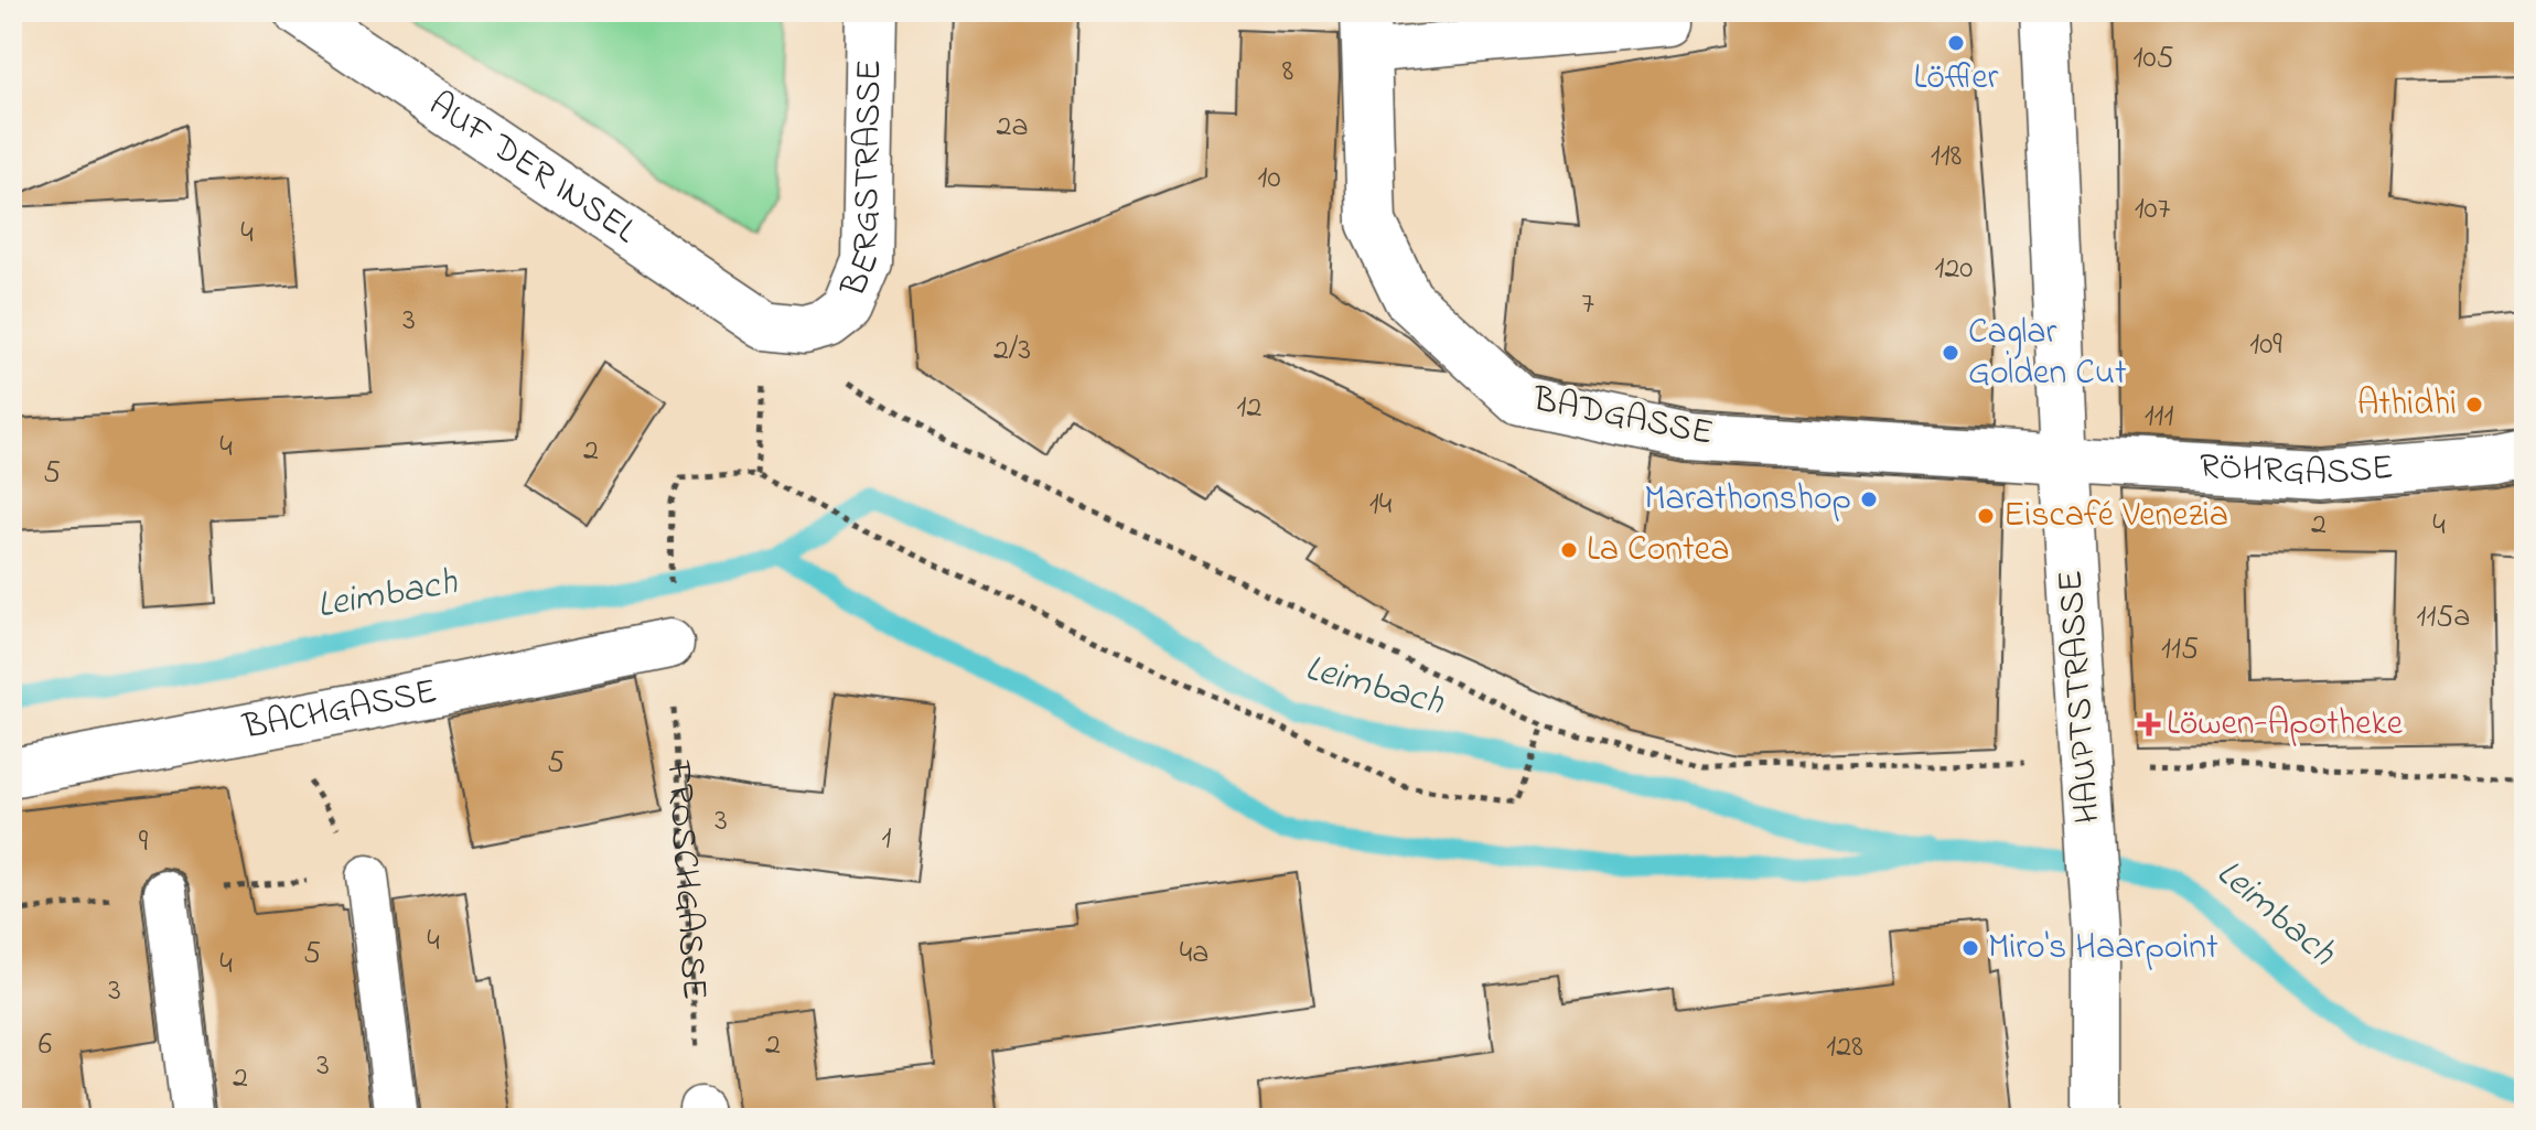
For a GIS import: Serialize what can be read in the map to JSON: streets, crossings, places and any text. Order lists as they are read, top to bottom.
{
  "streets": {
    "street": [
      "AUF DER INSEL",
      "BERGSTRASSE",
      "BADGASSE",
      "RÖHRGASSE",
      "HAUPTSTRASSE",
      "BACHGASSE"
    ],
    "path": ["FROSCHGASSE"]
  },
  "crossings": [
    ["AUF DER INSEL", "BERGSTRASSE"],
    ["BADGASSE", "RÖHRGASSE"],
    ["BADGASSE", "HAUPTSTRASSE"],
    ["RÖHRGASSE", "HAUPTSTRASSE"],
    ["BACHGASSE", "FROSCHGASSE"]
  ],
  "water": ["Leimbach"],
  "places": {
    "other": [
      "Löffler",
      "Caglar Golden Cut",
      "Athidhi",
      "Marathonshop",
      "Eiscafé Venezia",
      "La Contea",
      "Miro's Haarpoint"
    ],
    "health": ["Löwen-Apotheke"]
  },
  "house_numbers": [
    "105",
    "8",
    "2a",
    "118",
    "10",
    "107",
    "4",
    "120",
    "7",
    "3",
    "109",
    "2/3",
    "12",
    "111",
    "4",
    "2",
    "5",
    "14",
    "2",
    "4",
    "115a",
    "115",
    "5",
    "3",
    "1",
    "9",
    "4",
    "5",
    "4a",
    "4",
    "3",
    "6",
    "2",
    "128",
    "3",
    "2"
  ]
}
